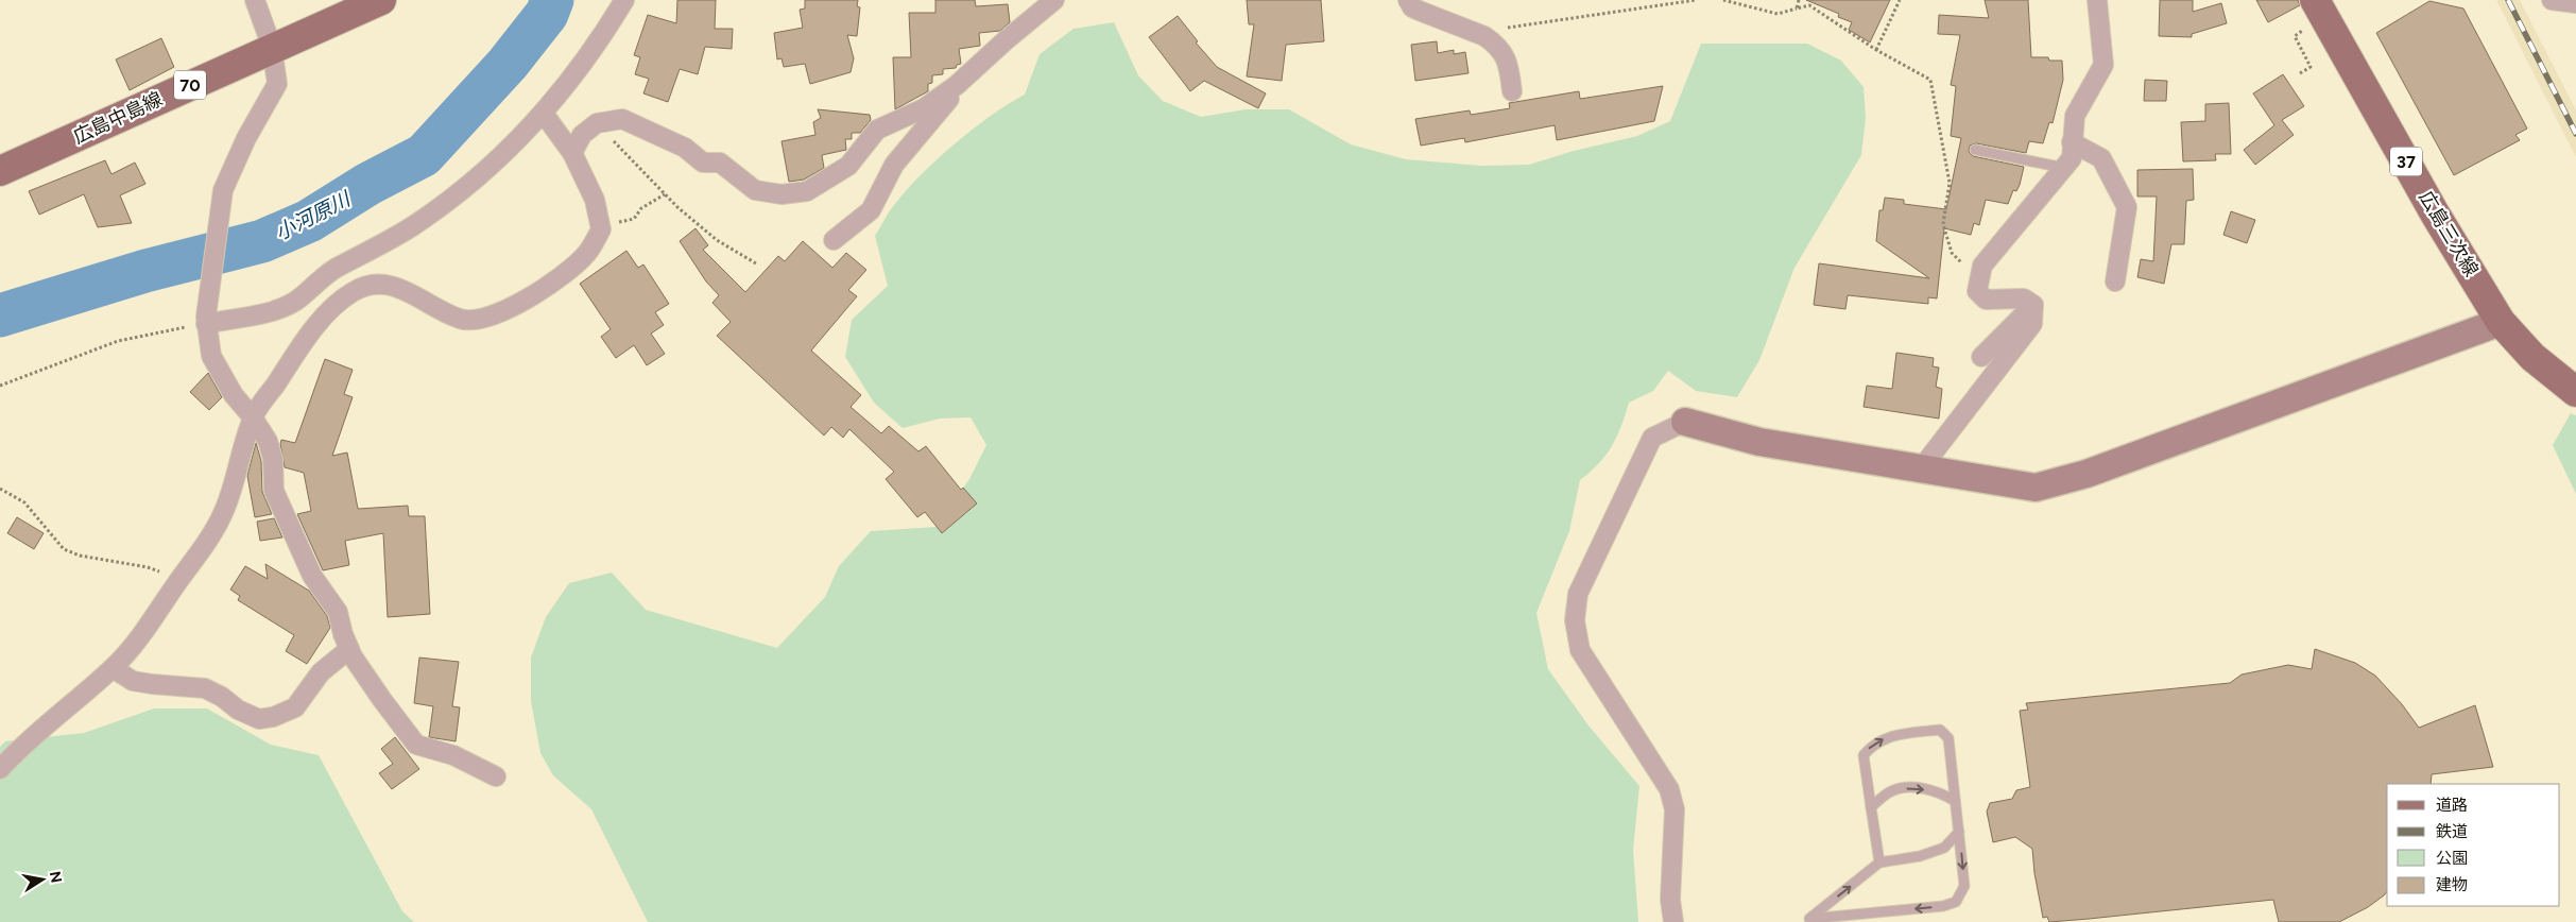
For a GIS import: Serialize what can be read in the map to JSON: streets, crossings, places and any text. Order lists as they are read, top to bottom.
{
  "streets": {
    "main road": [
      "70",
      "広島中島線",
      "37",
      "広島三次線"
    ]
  },
  "water": ["小河原川"],
  "legend": [
    "道路",
    "鉄道",
    "公園",
    "建物"
  ],
  "north": "right"
}
